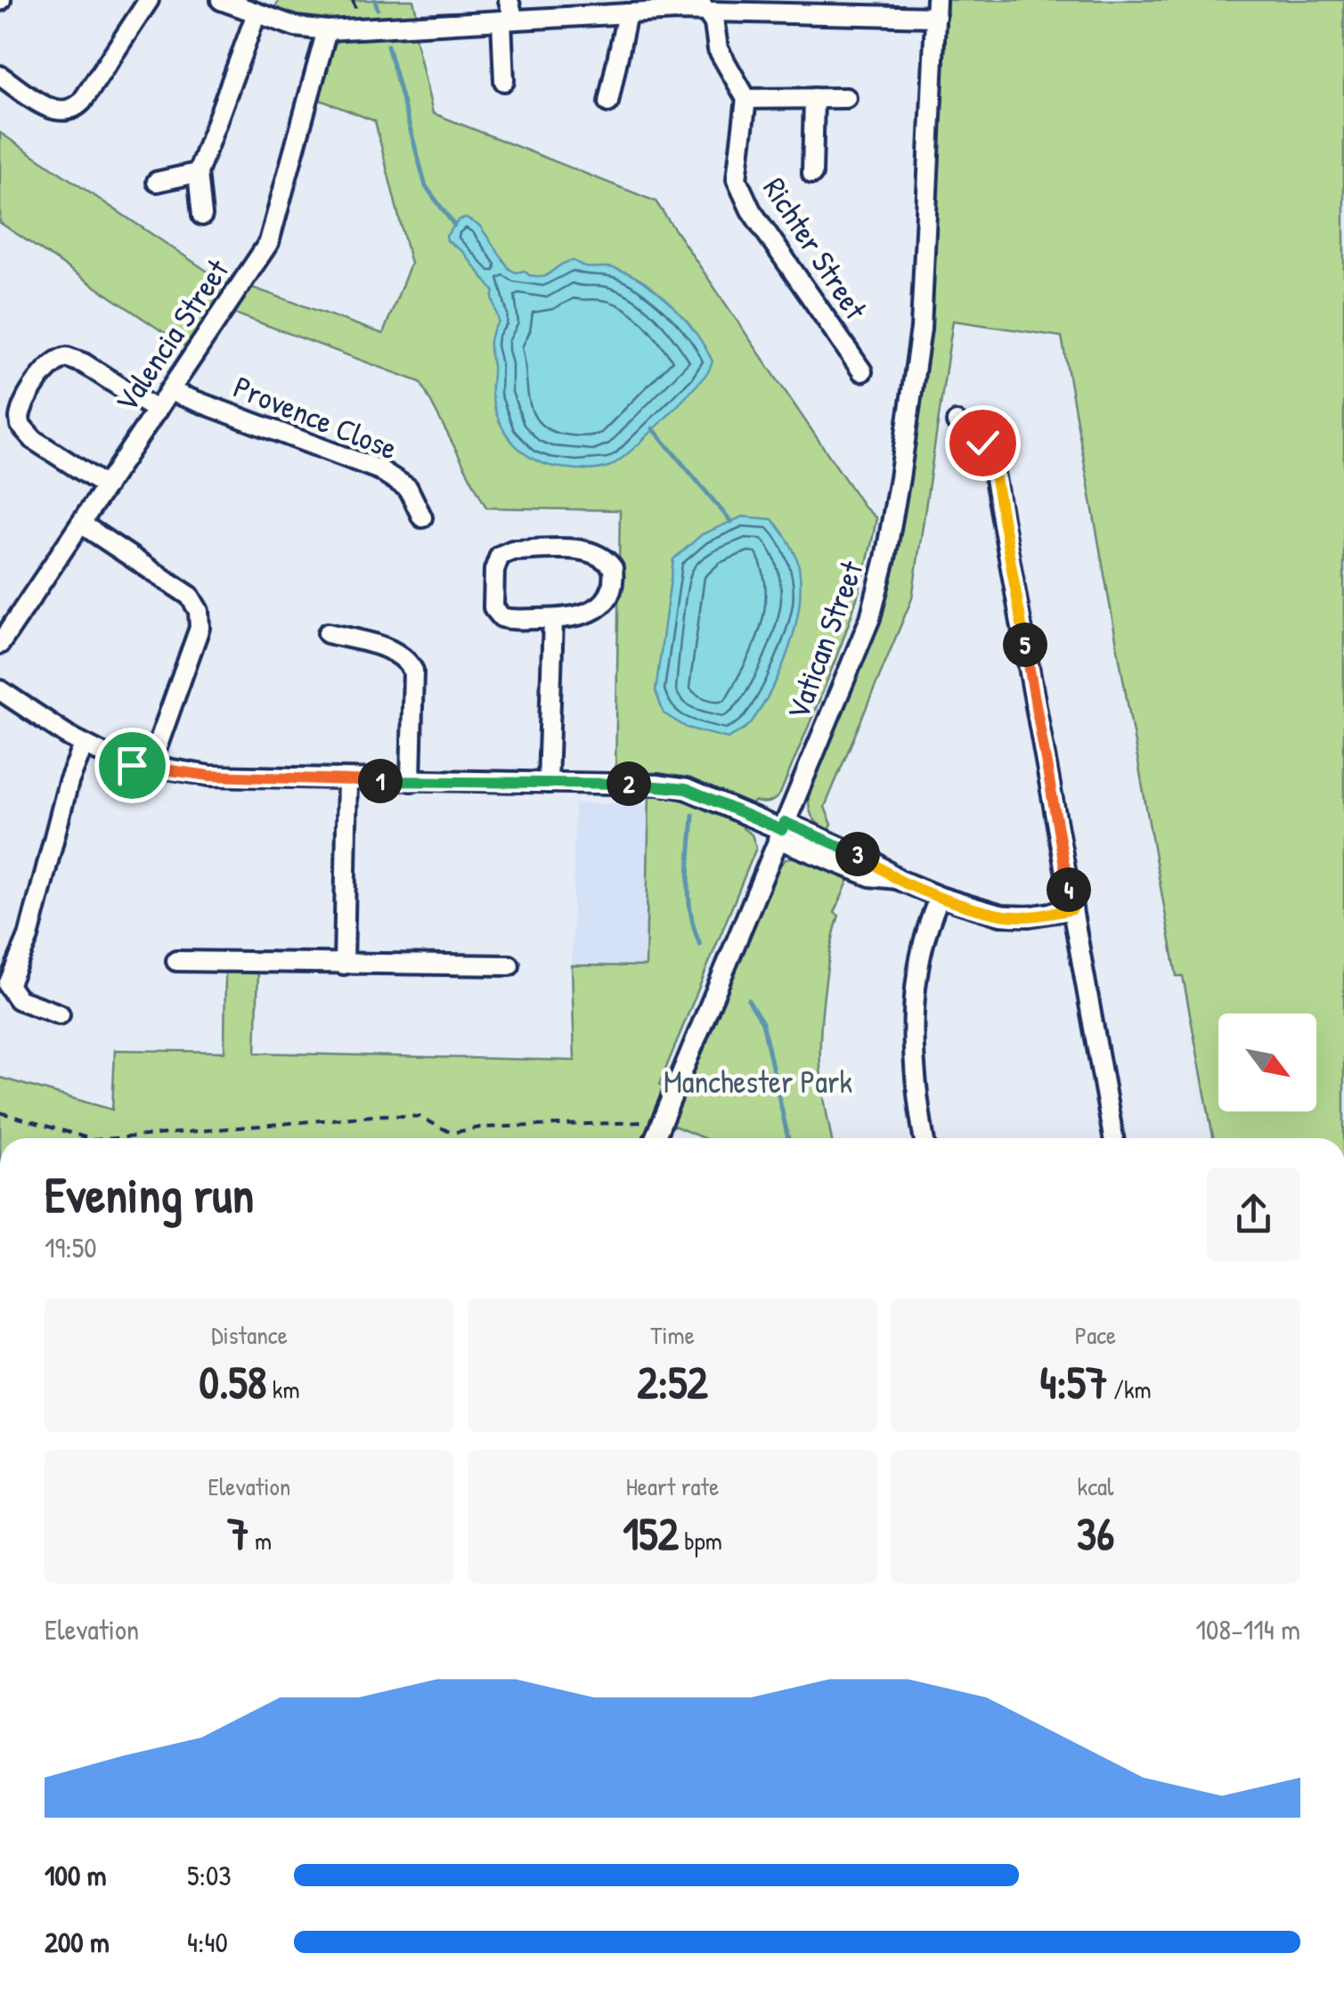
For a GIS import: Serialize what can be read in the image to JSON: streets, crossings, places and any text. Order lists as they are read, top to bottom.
{
  "streets": {
    "street": [
      "Richter Street",
      "Valencia Street",
      "Provence Close",
      "Vatican Street"
    ]
  },
  "crossings": [
    ["Valencia Street", "Provence Close"]
  ],
  "parks": ["Manchester Park"],
  "north": "bottom right",
  "page": {
    "pins": [
      "5",
      "1",
      "2",
      "3",
      "4"
    ],
    "heading": ["Evening run", "19:50"],
    "stats": [
      ["Distance", "0.58 km"],
      ["Time", "2:52"],
      ["Pace", "4:57 /km"],
      ["Elevation", "7 m"],
      ["Heart rate", "152 bpm"],
      ["kcal", "36"]
    ],
    "chart": ["Elevation", "108–114 m"],
    "list": [
      {
        "name": "100 m",
        "note": "5:03"
      },
      {
        "name": "200 m",
        "note": "4:40"
      }
    ]
  }
}
